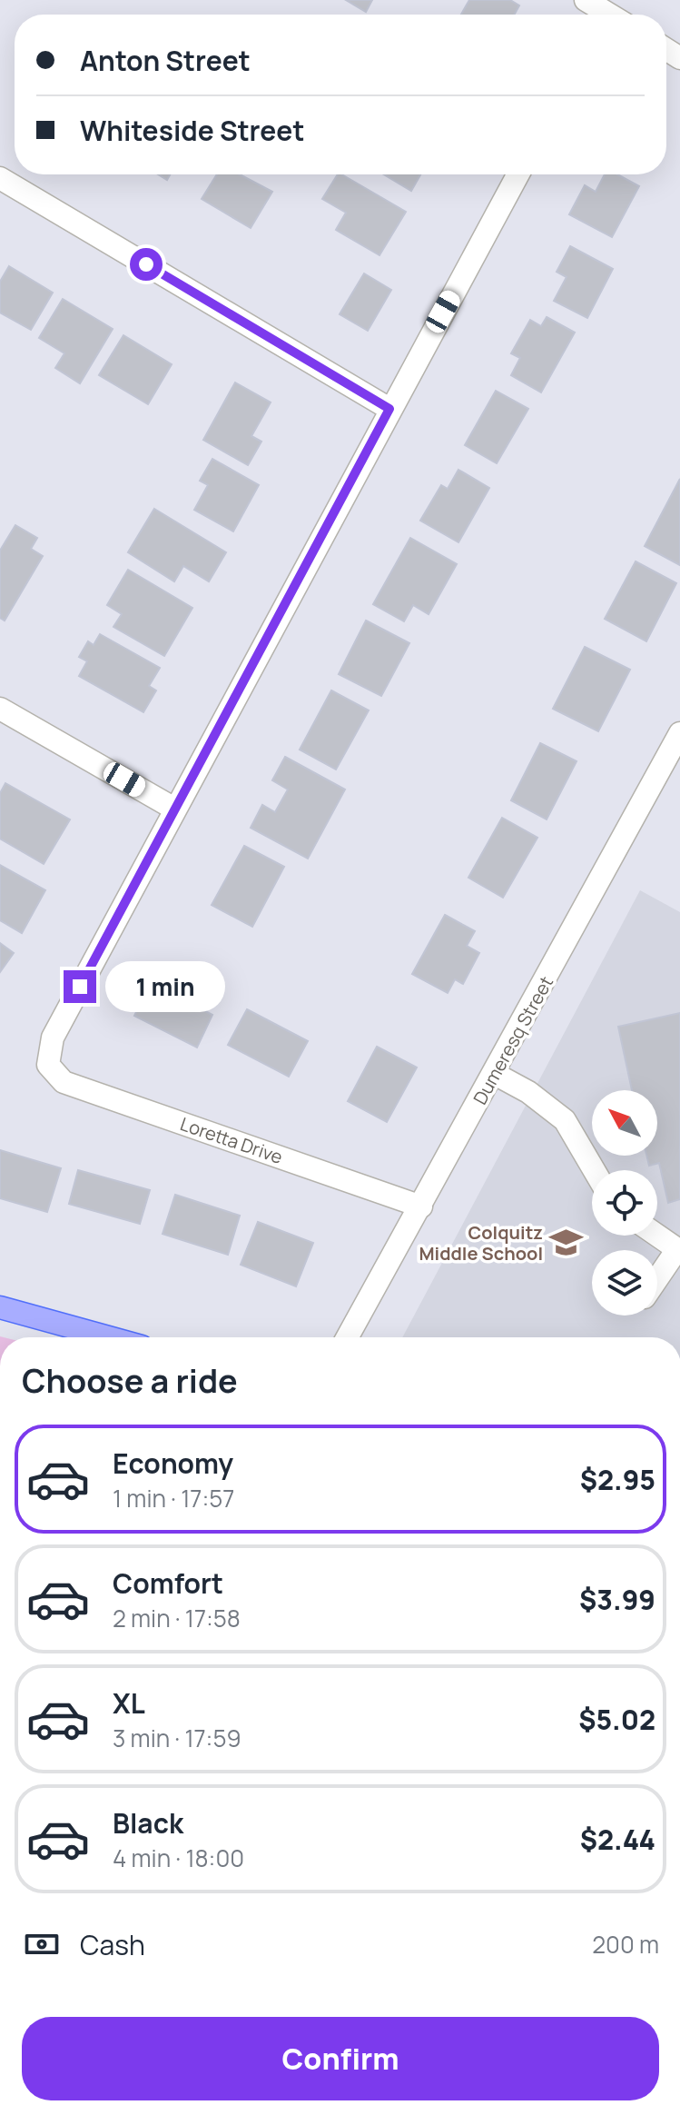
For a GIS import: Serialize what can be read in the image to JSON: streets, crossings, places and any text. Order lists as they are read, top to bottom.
{
  "streets": {
    "street": ["Dumeresq Street", "Loretta Drive"]
  },
  "crossings": [
    ["Dumeresq Street", "Loretta Drive"]
  ],
  "places": {
    "school or university": ["Colquitz Middle School"]
  },
  "north": "top left",
  "page": {
    "banner": ["Anton Street", "Whiteside Street"],
    "bubble": "1 min",
    "heading": "Choose a ride",
    "list": [
      {
        "name": "Economy",
        "note": "1 min · 17:57",
        "value": "$2.95"
      },
      {
        "name": "Comfort",
        "note": "2 min · 17:58",
        "value": "$3.99"
      },
      {
        "name": "XL",
        "note": "3 min · 17:59",
        "value": "$5.02"
      },
      {
        "name": "Black",
        "note": "4 min · 18:00",
        "value": "$2.44"
      }
    ],
    "pay": ["Cash", "200 m"],
    "buttons": "Confirm"
  }
}
